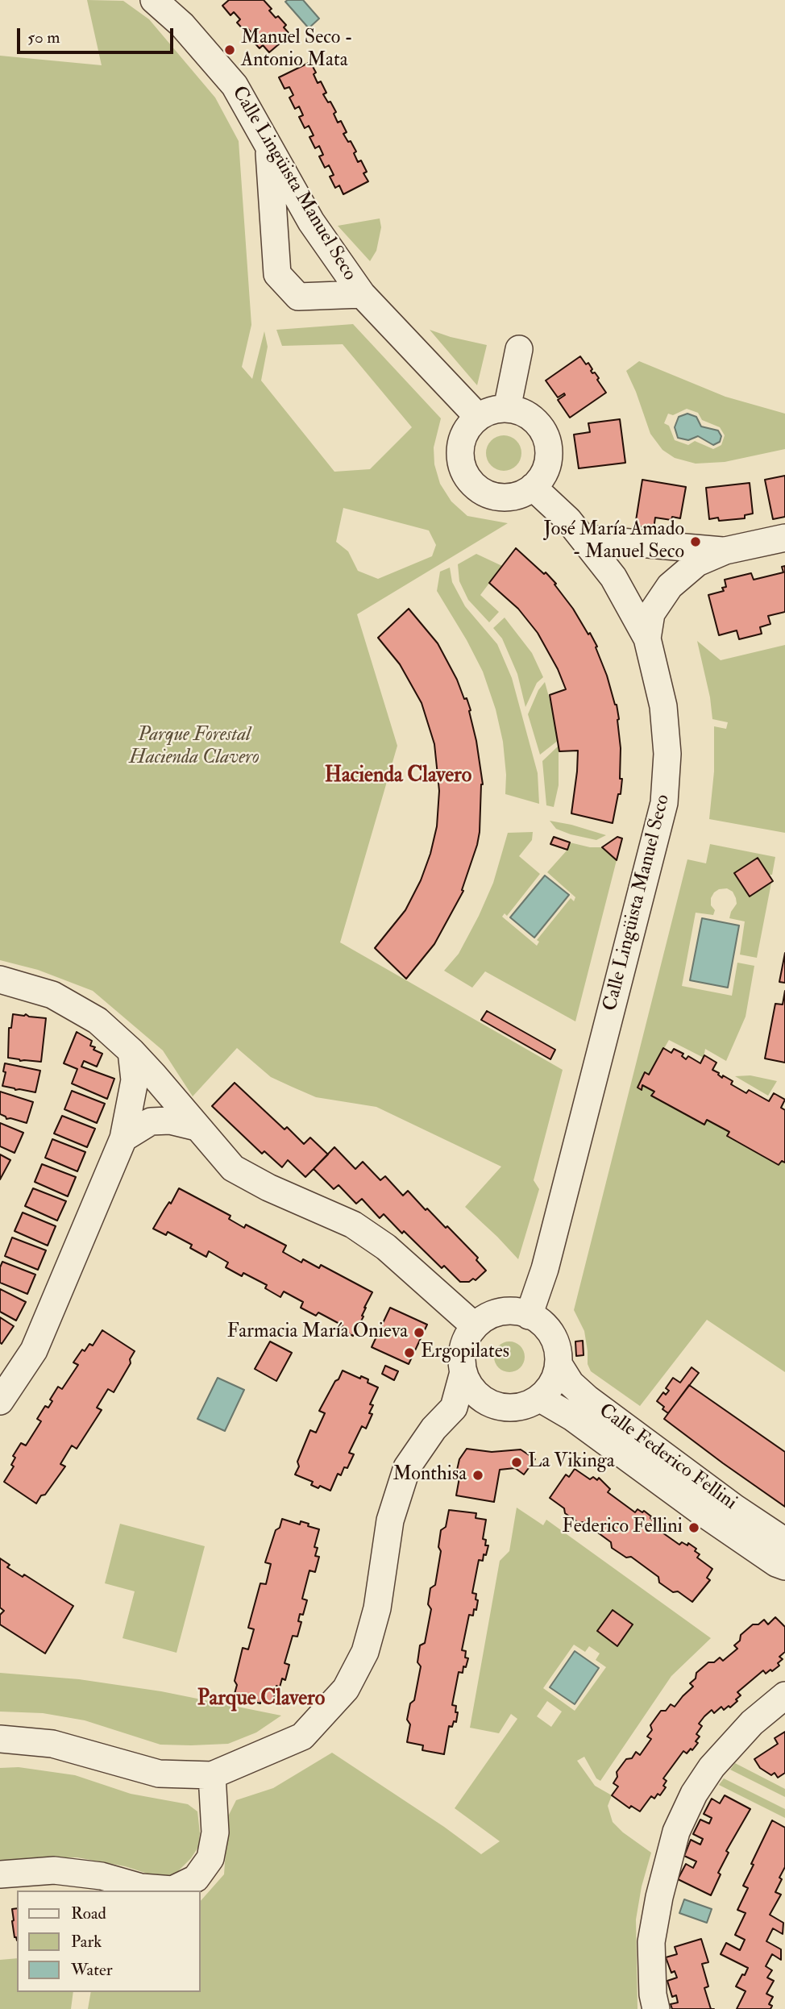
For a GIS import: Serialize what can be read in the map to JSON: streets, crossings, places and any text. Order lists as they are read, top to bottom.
{
  "streets": {
    "street": ["Calle Lingüista Manuel Seco", "Calle Federico Fellini"]
  },
  "crossings": [
    ["Calle Lingüista Manuel Seco", "Calle Federico Fellini"]
  ],
  "districts": ["Hacienda Clavero", "Parque Clavero"],
  "parks": ["Parque Forestal Hacienda Clavero"],
  "places": [
    "Manuel Seco - Antonio Mata",
    "José María Amado - Manuel Seco",
    "Farmacia María Onieva",
    "Ergopilates",
    "La Vikinga",
    "Monthisa",
    "Federico Fellini"
  ],
  "legend": ["Road", "Park", "Water"],
  "scale_bar": "50 m"
}
